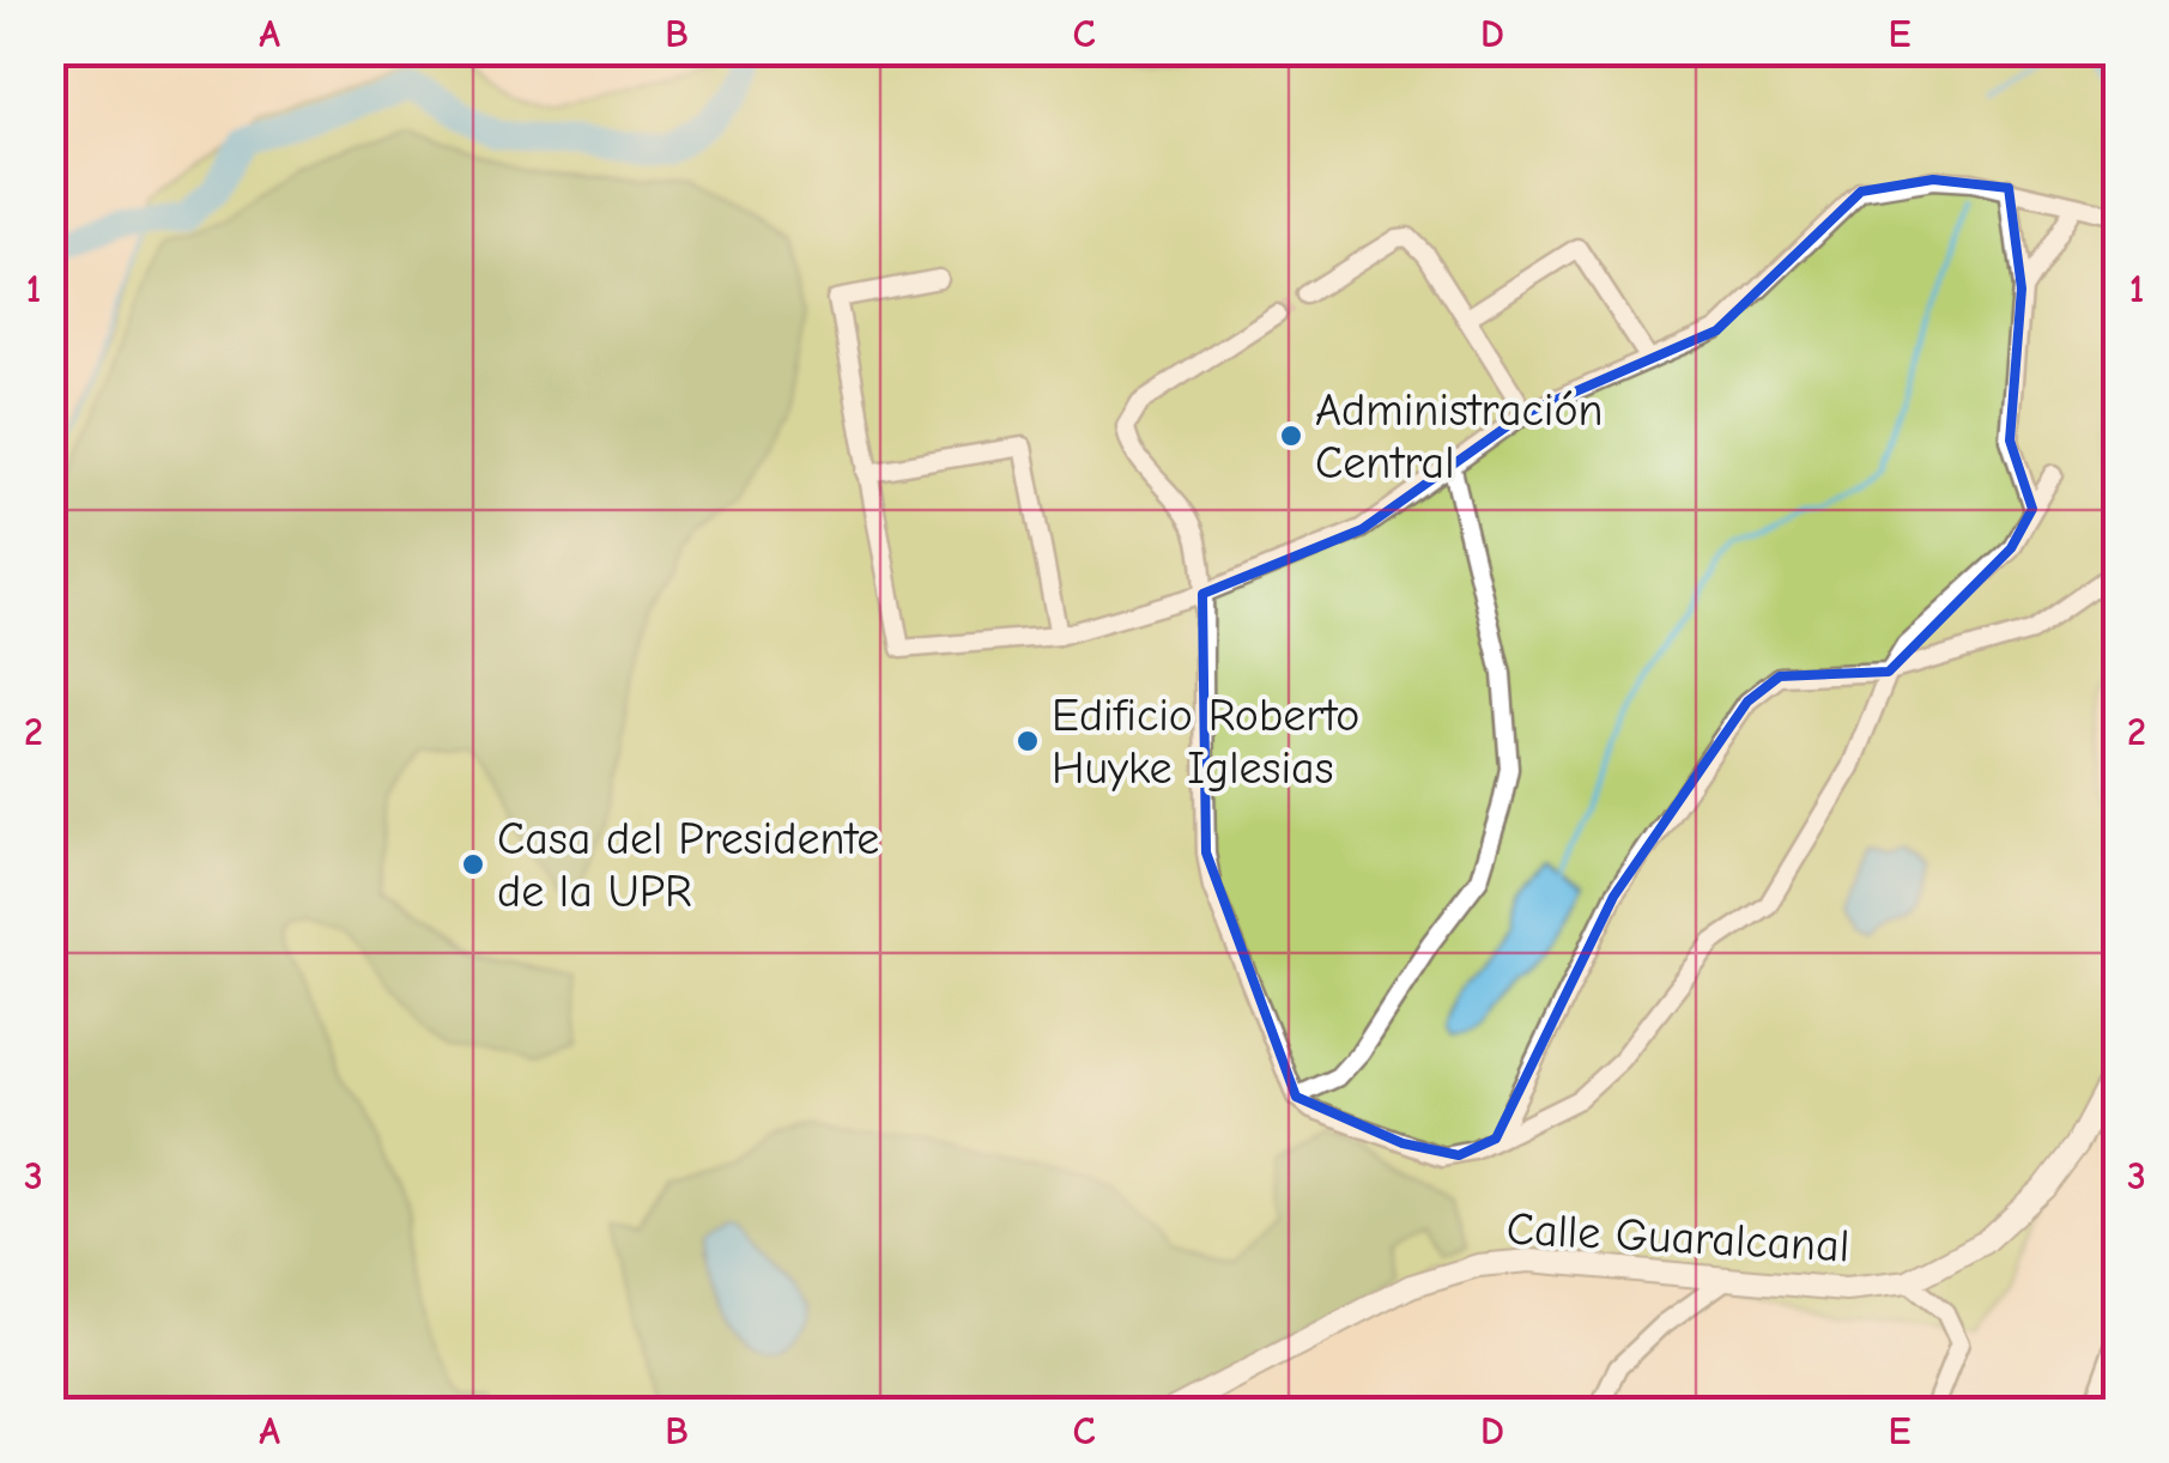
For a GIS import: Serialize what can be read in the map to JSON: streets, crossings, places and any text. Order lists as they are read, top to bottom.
{
  "streets": {
    "street": ["Calle Guaralcanal"]
  },
  "places": ["Administración Central", "Edificio Roberto Huyke Iglesias", "Casa del Presidente de la UPR"],
  "grid": {
    "columns": [
      "A",
      "B",
      "C",
      "D",
      "E"
    ],
    "rows": ["1", "2", "3"]
  }
}
